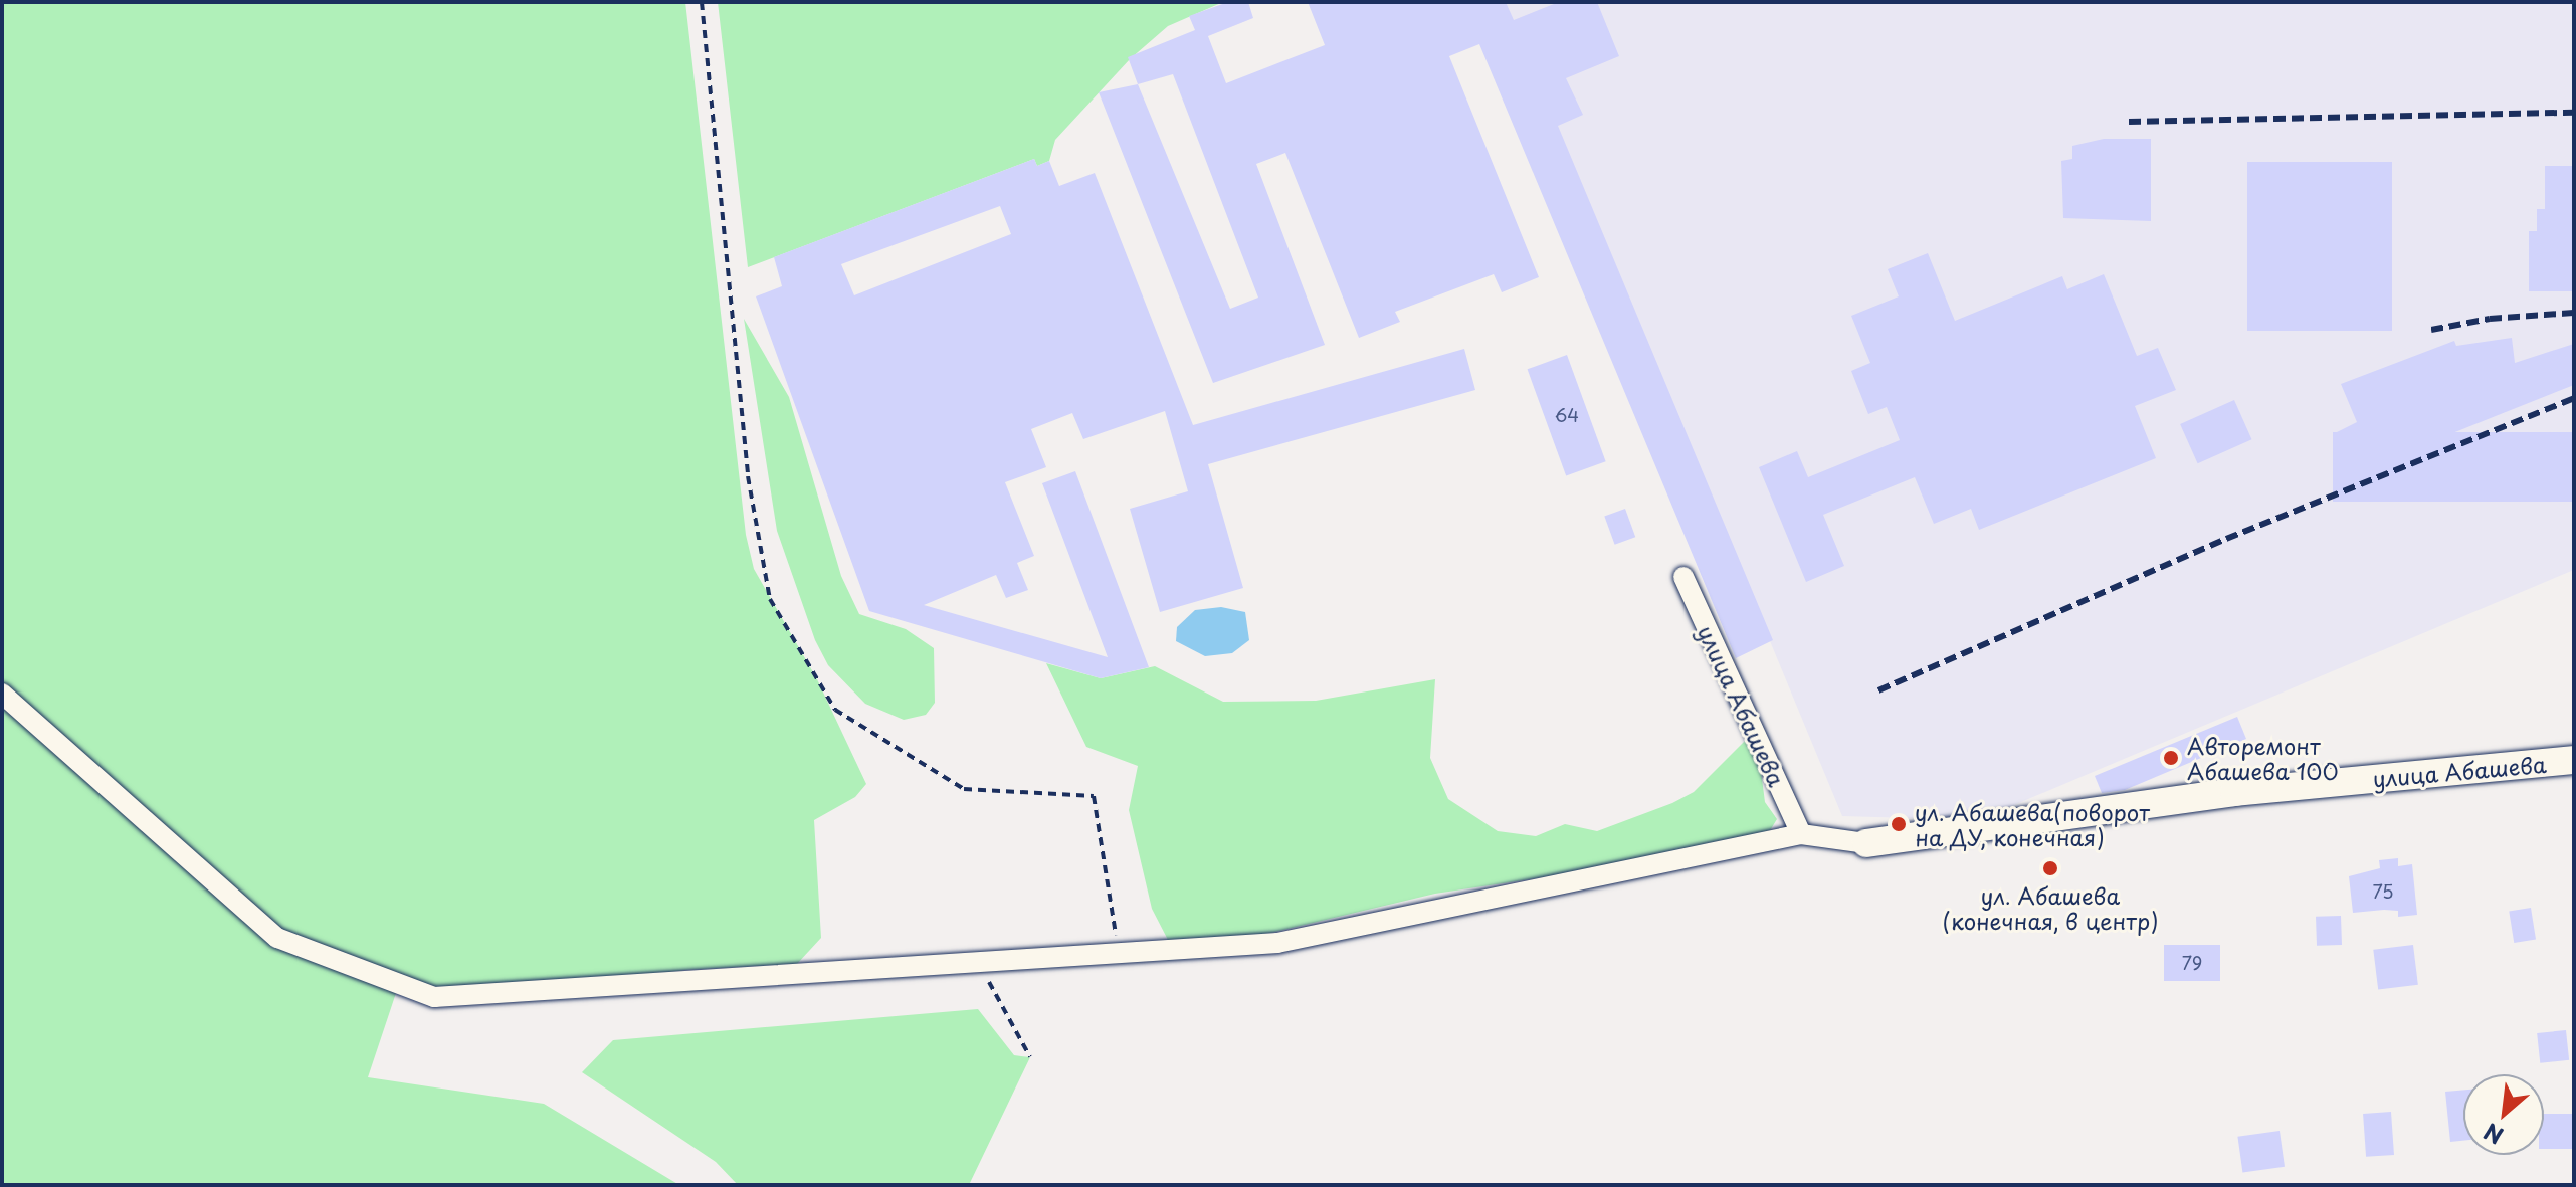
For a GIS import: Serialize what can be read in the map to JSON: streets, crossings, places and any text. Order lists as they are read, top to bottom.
{
  "streets": {
    "street": ["улица Абашева"]
  },
  "places": ["Авторемонт Абашева 100", "ул. Абашева(поворот на ДУ, конечная)", "ул. Абашева (конечная, в центр)"],
  "house_numbers": ["64", "75", "79"],
  "north": "bottom left"
}
